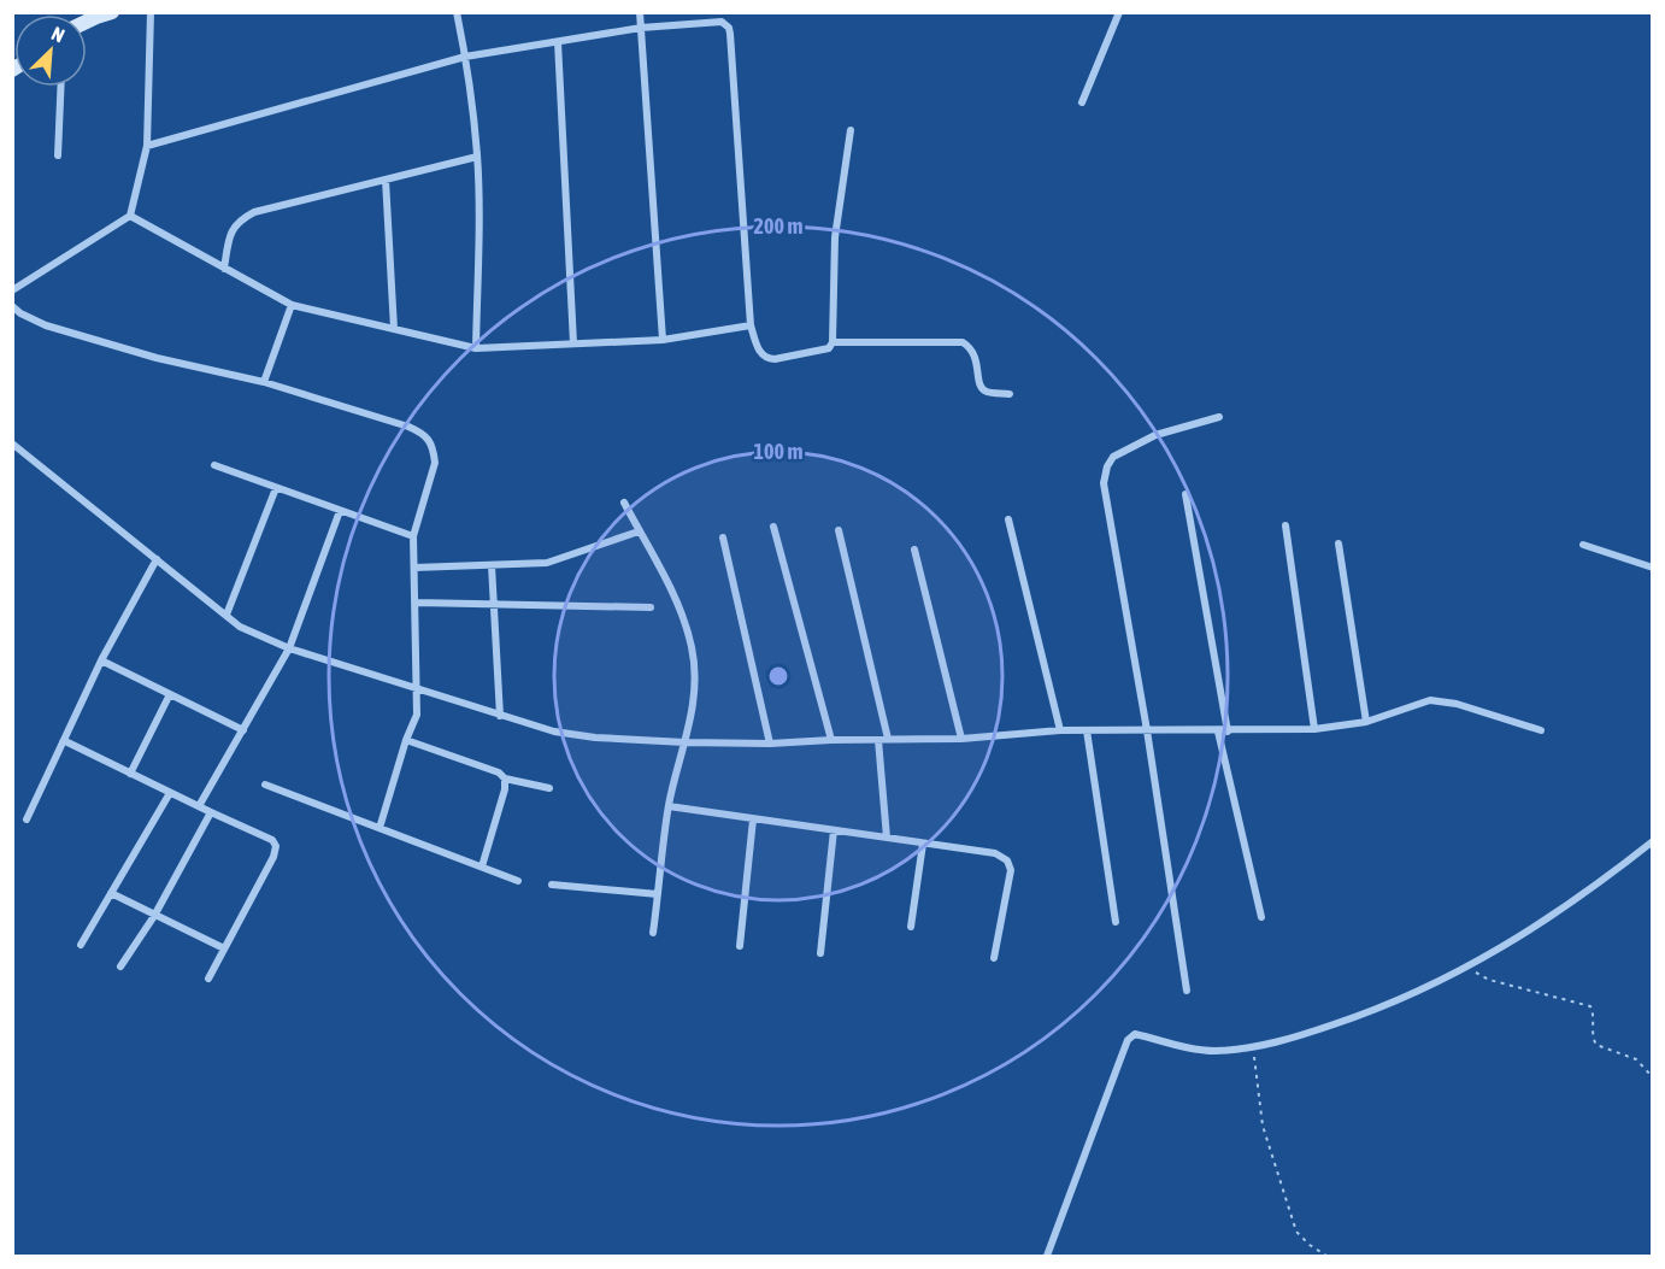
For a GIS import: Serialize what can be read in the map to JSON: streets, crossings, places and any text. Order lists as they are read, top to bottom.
{
  "north": "top right",
  "rings": ["200 m", "100 m"]
}
